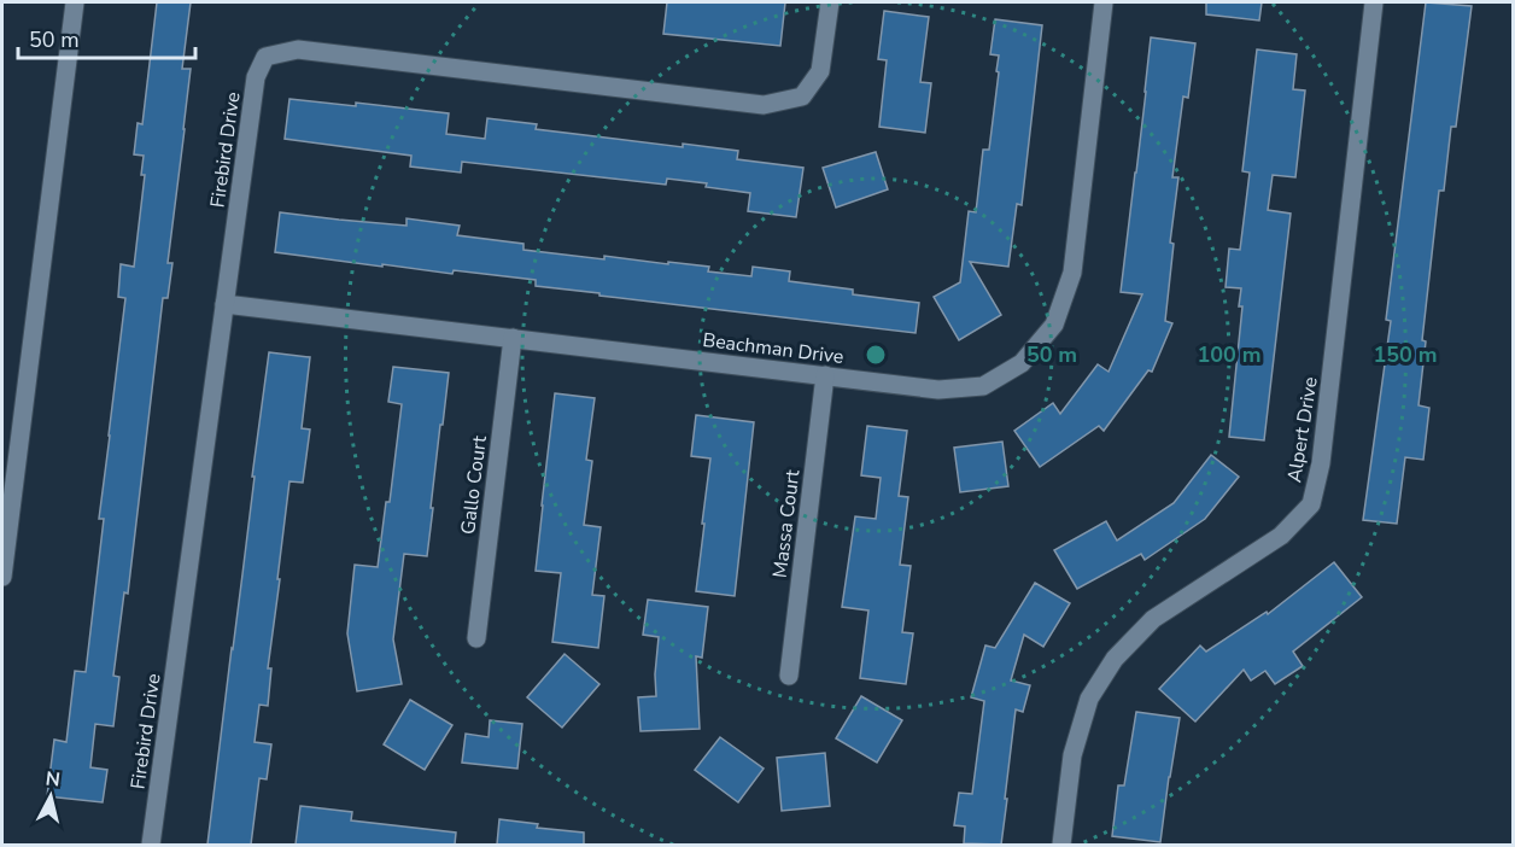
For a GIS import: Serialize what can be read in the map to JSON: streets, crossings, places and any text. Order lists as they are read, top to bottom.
{
  "streets": {
    "street": [
      "Firebird Drive",
      "Beachman Drive",
      "Alpert Drive",
      "Gallo Court",
      "Massa Court"
    ]
  },
  "crossings": [
    ["Firebird Drive", "Beachman Drive"],
    ["Beachman Drive", "Gallo Court"],
    ["Beachman Drive", "Massa Court"]
  ],
  "scale_bar": "50 m",
  "north": "top",
  "rings": ["50 m", "100 m", "150 m"]
}
